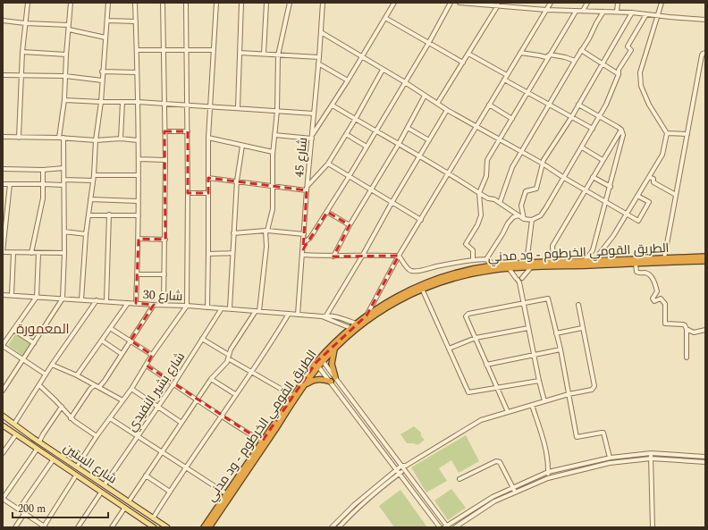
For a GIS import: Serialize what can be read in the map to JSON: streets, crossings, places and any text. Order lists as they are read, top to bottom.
{
  "streets": {
    "highway": ["الطريق القومي الخرطوم - ود مدني"],
    "main road": ["شارع الستين"],
    "street": ["شارع 45", "شارع 30", "شارع بشير النفيدي"]
  },
  "crossings": [
    ["شارع 45", "شارع 30"],
    ["الطريق القومي الخرطوم - ود مدني", "شارع 30"],
    ["شارع 30", "شارع بشير النفيدي"],
    ["شارع بشير النفيدي", "شارع الستين"]
  ],
  "districts": ["المعمورة"],
  "scale_bar": "200 m"
}
